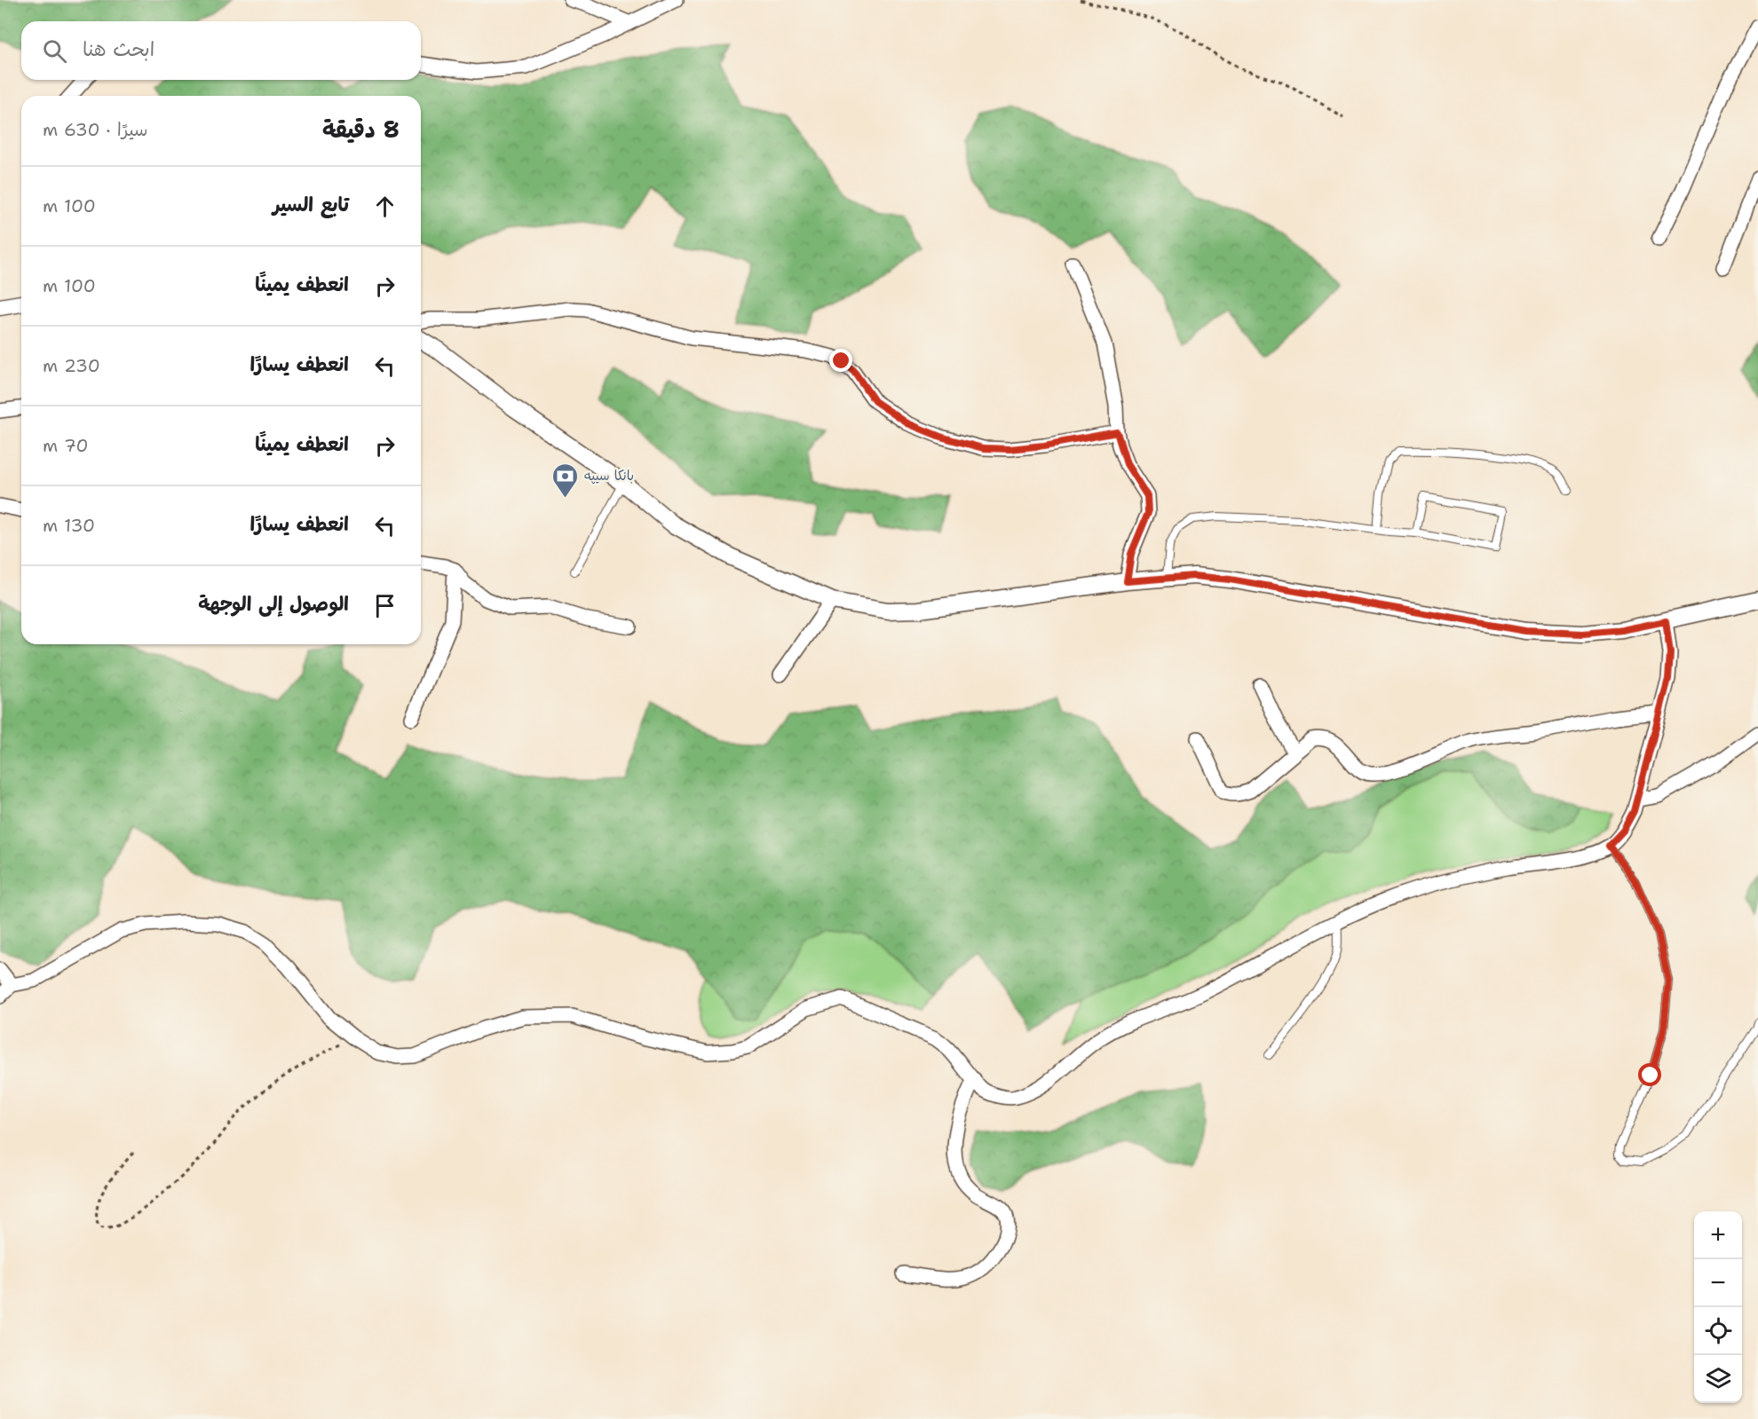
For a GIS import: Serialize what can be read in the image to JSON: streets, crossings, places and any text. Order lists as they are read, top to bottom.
{
  "places": {
    "bank": ["بانکا سیپە"]
  },
  "page": {
    "search": "ابحث هنا",
    "heading": ["8 دقيقة", "سيرًا · 630 m"],
    "list": [
      ["تابع السير", "100 m"],
      ["انعطف يمينًا", "100 m"],
      ["انعطف يسارًا", "230 m"],
      ["انعطف يمينًا", "70 m"],
      ["انعطف يسارًا", "130 m"],
      "الوصول إلى الوجهة"
    ],
    "map_buttons": ["+", "−"]
  }
}
